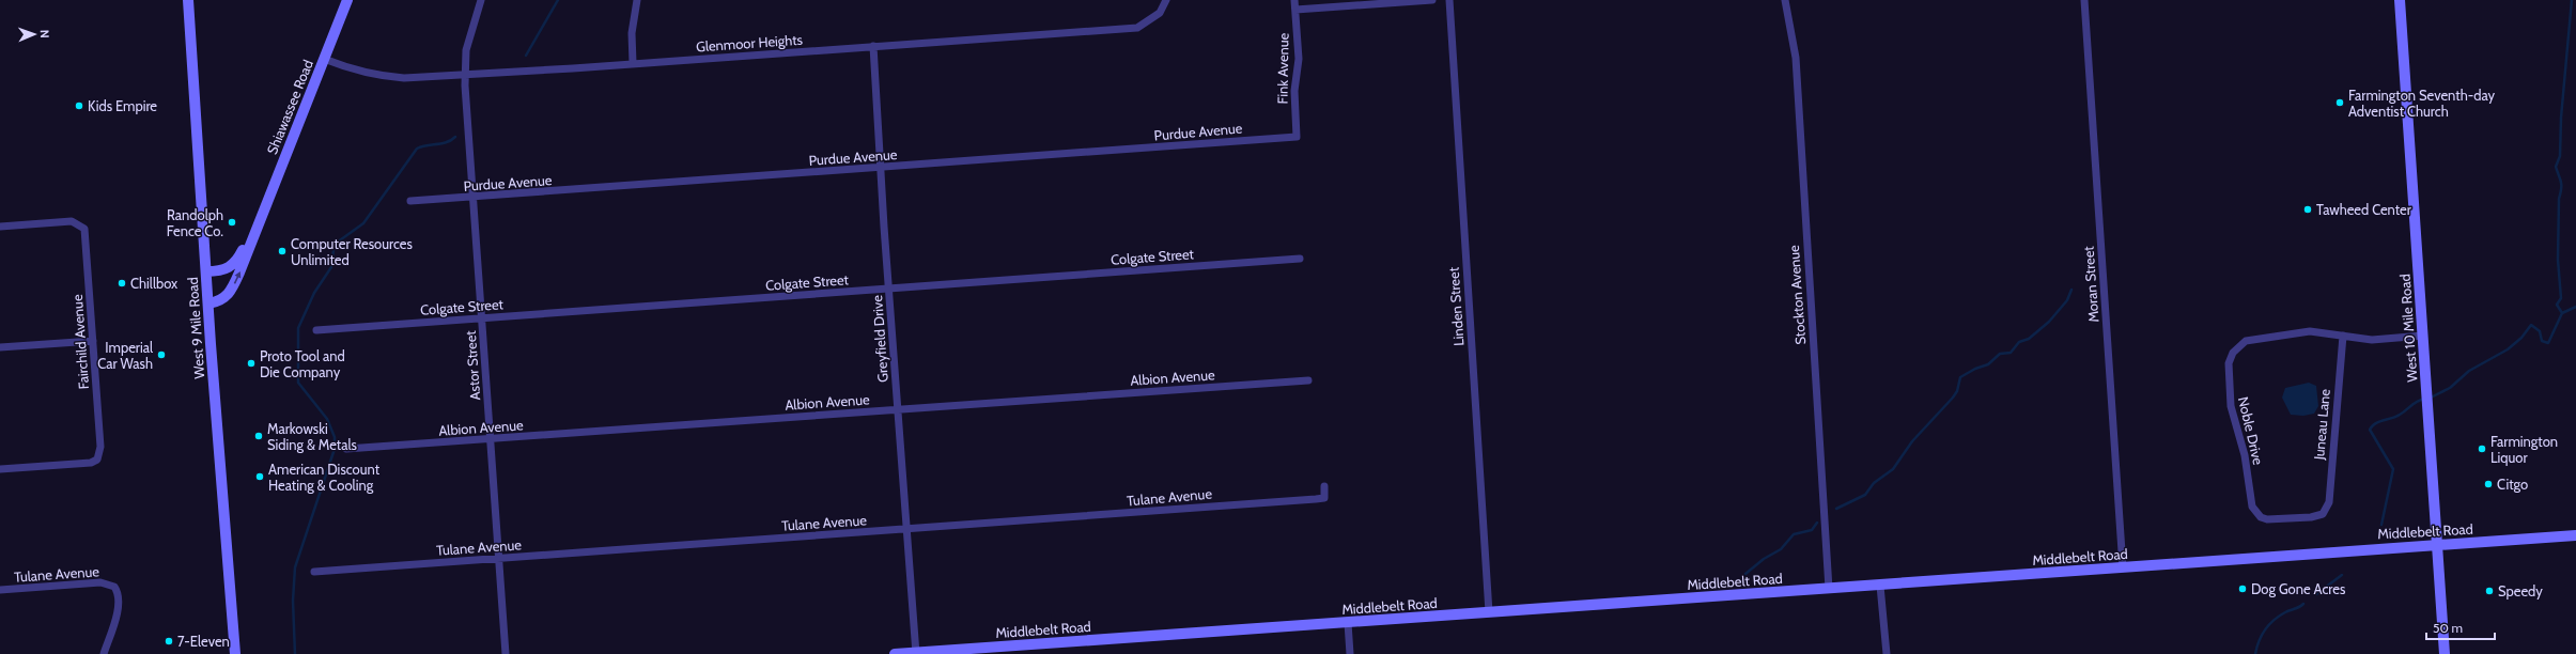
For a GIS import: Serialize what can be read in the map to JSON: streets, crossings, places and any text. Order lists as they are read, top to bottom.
{
  "streets": {
    "street": [
      "Glenmoor Heights",
      "Fink Avenue",
      "Shiawassee Road",
      "Purdue Avenue",
      "Colgate Street",
      "Moran Street",
      "Stockton Avenue",
      "Linden Street",
      "West 9 Mile Road",
      "West 10 Mile Road",
      "Greyfield Drive",
      "Fairchild Avenue",
      "Astor Street",
      "Albion Avenue",
      "Juneau Lane",
      "Noble Drive",
      "Tulane Avenue",
      "Middlebelt Road"
    ]
  },
  "crossings": [
    ["Glenmoor Heights", "Shiawassee Road"],
    ["Glenmoor Heights", "Greyfield Drive"],
    ["Glenmoor Heights", "Astor Street"],
    ["Fink Avenue", "Purdue Avenue"],
    ["Shiawassee Road", "West 9 Mile Road"],
    ["Purdue Avenue", "Greyfield Drive"],
    ["Purdue Avenue", "Astor Street"],
    ["Colgate Street", "Greyfield Drive"],
    ["Colgate Street", "Astor Street"],
    ["Moran Street", "Middlebelt Road"],
    ["Stockton Avenue", "Middlebelt Road"],
    ["Linden Street", "Middlebelt Road"],
    ["West 10 Mile Road", "Noble Drive"],
    ["West 10 Mile Road", "Middlebelt Road"],
    ["Greyfield Drive", "Albion Avenue"],
    ["Greyfield Drive", "Tulane Avenue"],
    ["Greyfield Drive", "Middlebelt Road"],
    ["Astor Street", "Albion Avenue"],
    ["Astor Street", "Tulane Avenue"],
    ["Juneau Lane", "Noble Drive"]
  ],
  "places": [
    "Farmington Seventh-day Adventist Church",
    "Kids Empire",
    "Tawheed Center",
    "Randolph Fence Co.",
    "Computer Resources Unlimited",
    "Chillbox",
    "Imperial Car Wash",
    "Proto Tool and Die Company",
    "Markowski Siding & Metals",
    "Farmington Liquor",
    "American Discount Heating & Cooling",
    "Citgo",
    "Dog Gone Acres",
    "Speedy",
    "7-Eleven"
  ],
  "scale_bar": "50 m",
  "north": "right"
}
